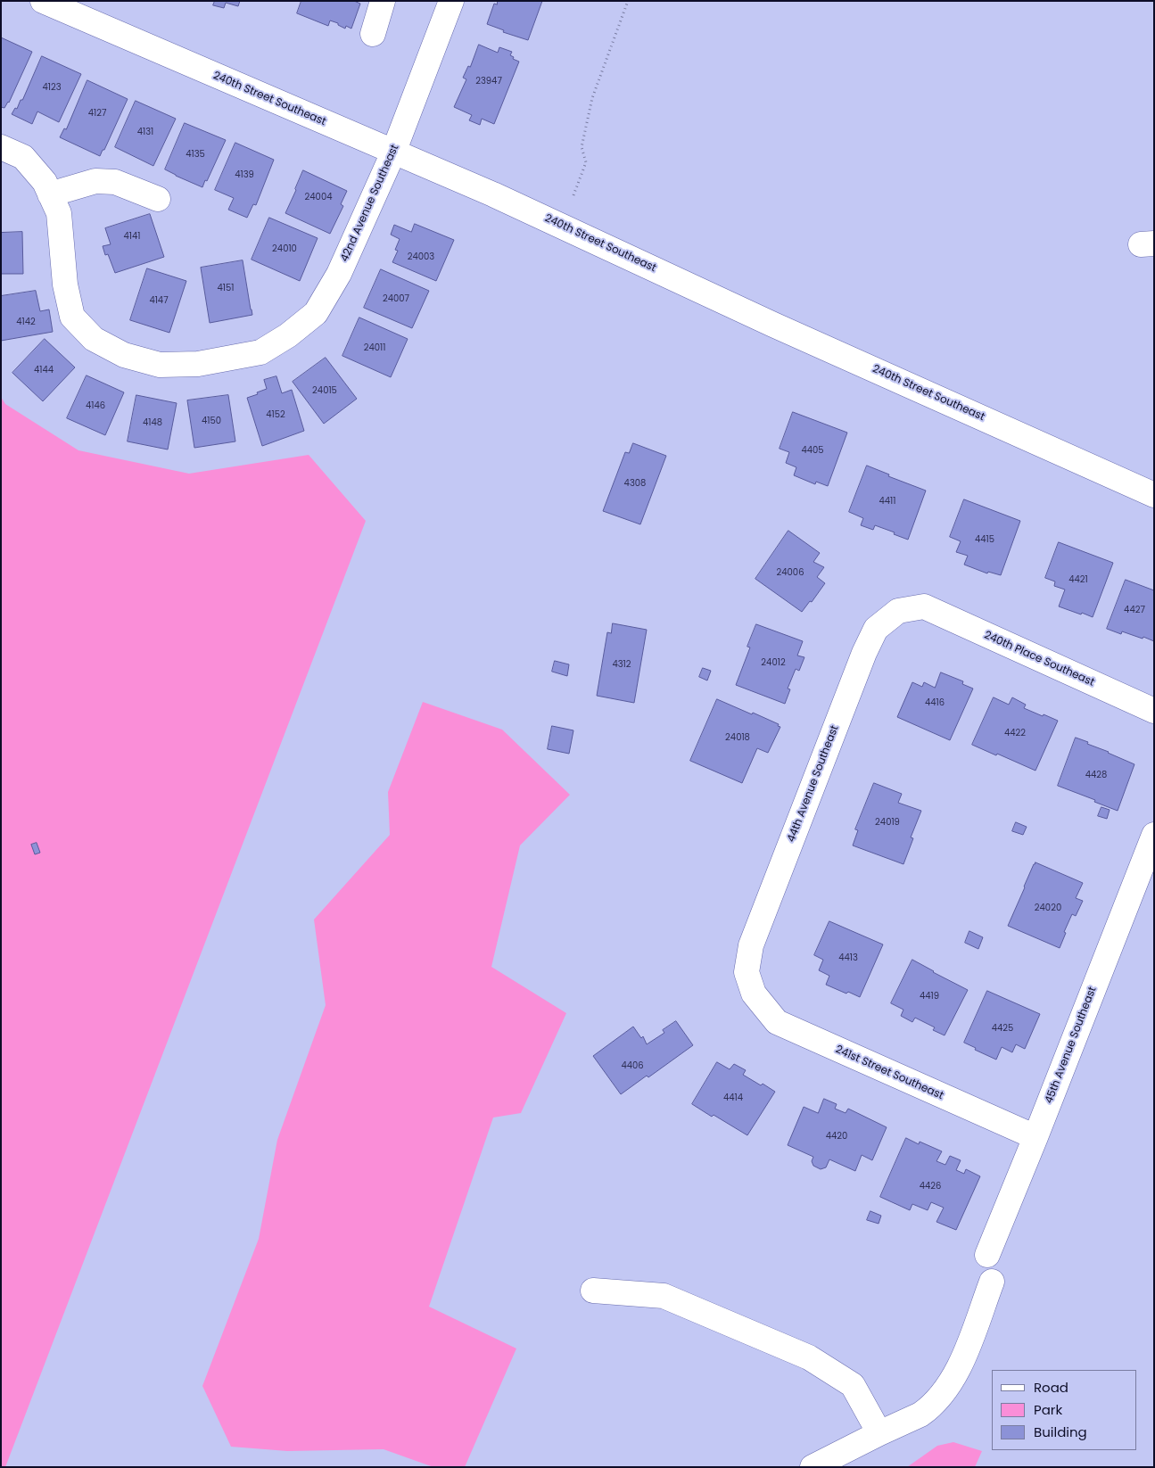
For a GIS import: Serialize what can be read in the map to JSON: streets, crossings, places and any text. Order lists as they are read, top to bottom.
{
  "streets": {
    "street": [
      "240th Street Southeast",
      "42nd Avenue Southeast",
      "240th Place Southeast",
      "44th Avenue Southeast",
      "45th Avenue Southeast",
      "241st Street Southeast"
    ]
  },
  "crossings": [
    ["240th Street Southeast", "42nd Avenue Southeast"],
    ["240th Place Southeast", "44th Avenue Southeast"],
    ["44th Avenue Southeast", "241st Street Southeast"],
    ["45th Avenue Southeast", "241st Street Southeast"]
  ],
  "house_numbers": [
    "23947",
    "4123",
    "4127",
    "4131",
    "4135",
    "4139",
    "24004",
    "4141",
    "24010",
    "24003",
    "4151",
    "24007",
    "4147",
    "4142",
    "24011",
    "4144",
    "24015",
    "4146",
    "4152",
    "4150",
    "4148",
    "4405",
    "4308",
    "4411",
    "4415",
    "24006",
    "4421",
    "4427",
    "24012",
    "4312",
    "4416",
    "4422",
    "24018",
    "4428",
    "24019",
    "24020",
    "4413",
    "4419",
    "4425",
    "4406",
    "4414",
    "4420",
    "4426"
  ],
  "legend": ["Road", "Park", "Building"]
}
